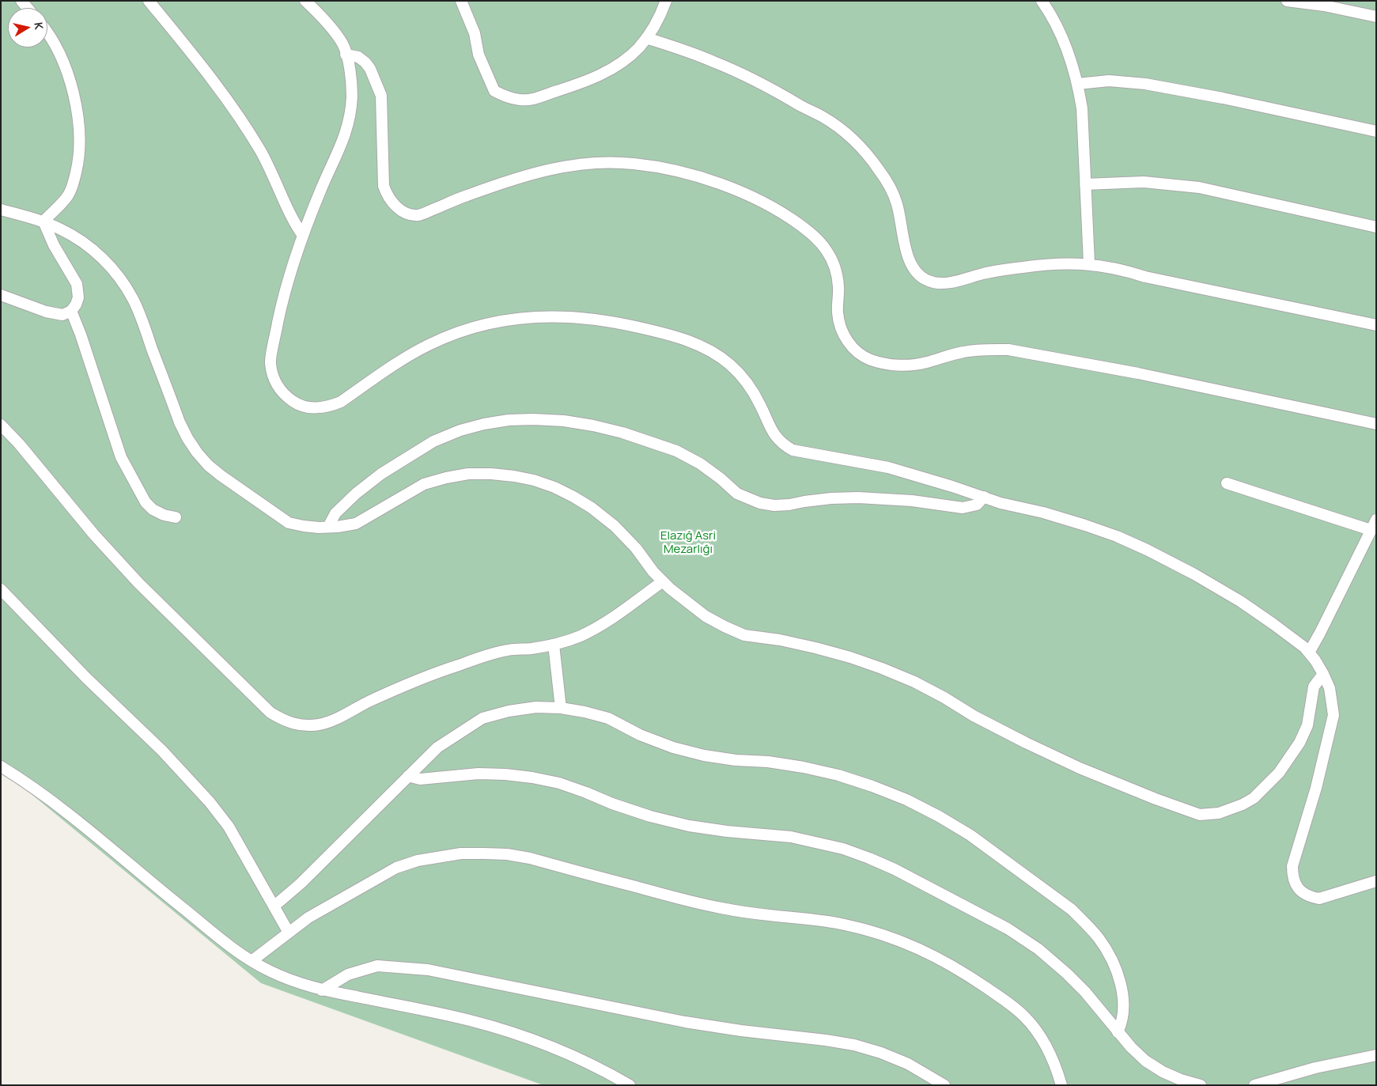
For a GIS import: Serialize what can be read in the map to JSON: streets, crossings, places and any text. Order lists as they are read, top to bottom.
{
  "parks": ["Elazığ Asri Mezarlığı"],
  "north": "right"
}
